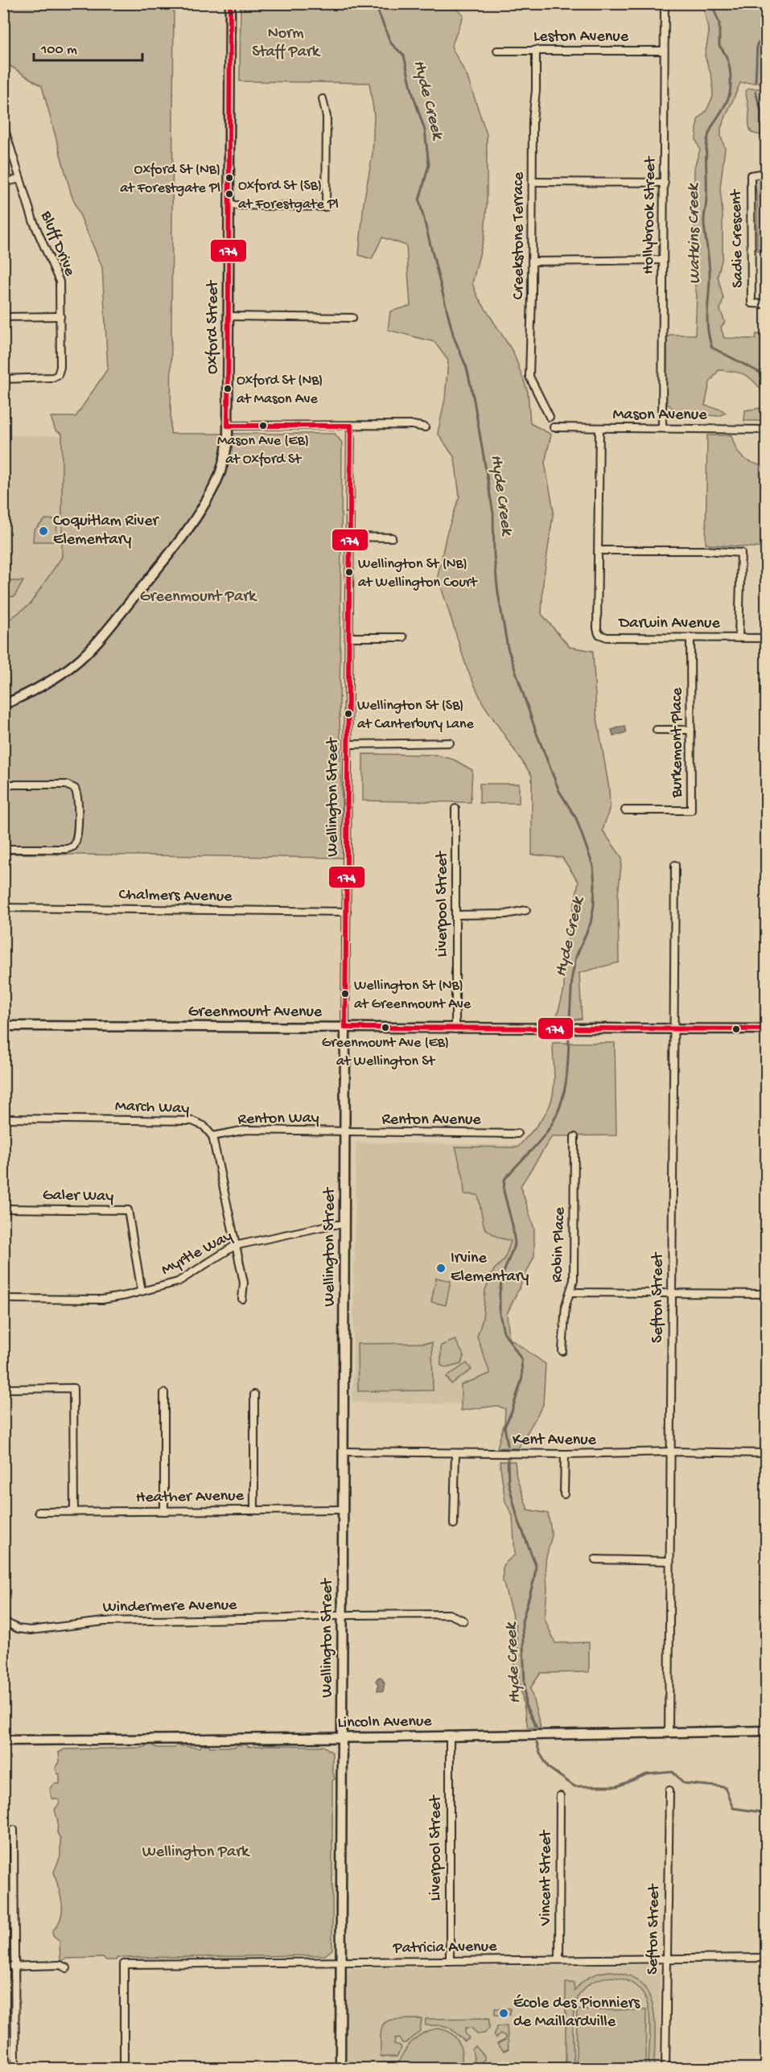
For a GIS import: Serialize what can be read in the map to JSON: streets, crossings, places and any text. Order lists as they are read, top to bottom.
{
  "streets": {
    "street": [
      "Leston Avenue",
      "Hollybrook Street",
      "Creekstone Terrace",
      "Sadie Crescent",
      "Bluff Drive",
      "Oxford Street",
      "Mason Avenue",
      "Darwin Avenue",
      "Burkemont Place",
      "Wellington Street",
      "Chalmers Avenue",
      "Liverpool Street",
      "Greenmount Avenue",
      "March Way",
      "Renton Way",
      "Renton Avenue",
      "Galer Way",
      "Robin Place",
      "Myrtle Way",
      "Sefton Street",
      "Kent Avenue",
      "Heather Avenue",
      "Windermere Avenue",
      "Lincoln Avenue",
      "Vincent Street",
      "Patricia Avenue"
    ]
  },
  "crossings": [
    ["Leston Avenue", "Hollybrook Street"],
    ["Leston Avenue", "Creekstone Terrace"],
    ["Hollybrook Street", "Mason Avenue"],
    ["Darwin Avenue", "Burkemont Place"],
    ["Wellington Street", "Chalmers Avenue"],
    ["Wellington Street", "Greenmount Avenue"],
    ["Wellington Street", "Renton Way"],
    ["Wellington Street", "Renton Avenue"],
    ["Wellington Street", "Myrtle Way"],
    ["Wellington Street", "Kent Avenue"],
    ["Wellington Street", "Heather Avenue"],
    ["Wellington Street", "Windermere Avenue"],
    ["Wellington Street", "Lincoln Avenue"],
    ["Wellington Street", "Patricia Avenue"],
    ["Liverpool Street", "Greenmount Avenue"],
    ["Liverpool Street", "Lincoln Avenue"],
    ["Liverpool Street", "Patricia Avenue"],
    ["Greenmount Avenue", "Sefton Street"],
    ["March Way", "Renton Way"],
    ["Renton Way", "Renton Avenue"],
    ["Galer Way", "Myrtle Way"],
    ["Sefton Street", "Kent Avenue"],
    ["Sefton Street", "Lincoln Avenue"],
    ["Sefton Street", "Patricia Avenue"],
    ["Vincent Street", "Patricia Avenue"]
  ],
  "water": ["Hyde Creek", "Watkins Creek"],
  "parks": ["Norm Staff Park", "Greenmount Park", "Wellington Park"],
  "places": [
    "Oxford St (NB) at Forestgate Pl",
    "Oxford St (SB) at Forestgate Pl",
    "Oxford St (NB) at Mason Ave",
    "Mason Ave (EB) at Oxford St",
    "Coquitlam River Elementary",
    "Wellington St (NB) at Wellington Court",
    "Wellington St (SB) at Canterbury Lane",
    "Wellington St (NB) at Greenmount Ave",
    "Greenmount Ave (EB) at Wellington St",
    "Irvine Elementary",
    "École des Pionniers de Maillardville"
  ],
  "lines": ["transit line 174"],
  "scale_bar": "100 m"
}
